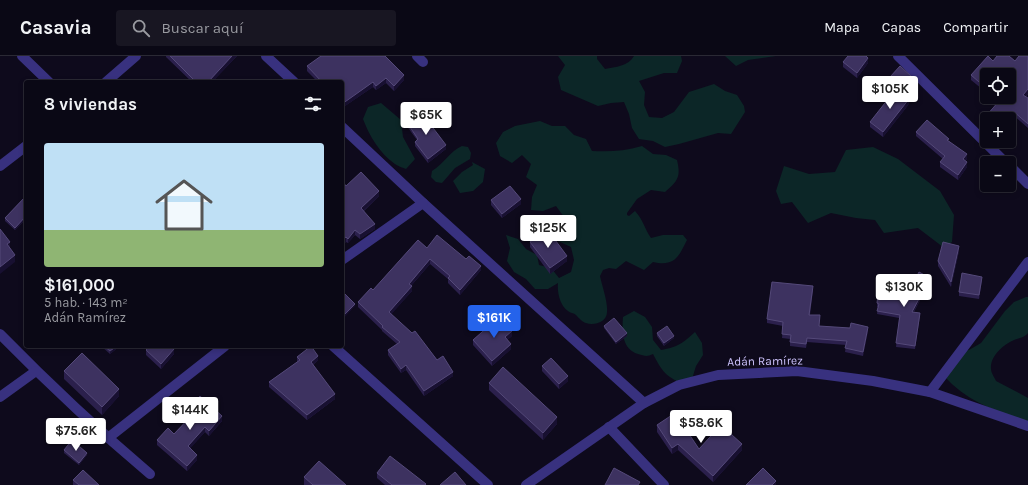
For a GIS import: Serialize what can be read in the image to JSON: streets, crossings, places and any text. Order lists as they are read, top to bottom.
{
  "streets": {
    "street": ["Adán Ramírez"]
  },
  "page": {
    "header": "Casavia",
    "search": "Buscar aquí",
    "nav": ["Mapa", "Capas", "Compartir"],
    "map_buttons": ["+", "−"],
    "price": [
      "$105K",
      "$65K",
      "$125K",
      "$130K",
      "$161K",
      "$144K",
      "$58.6K",
      "$75.6K"
    ],
    "heading": "8 viviendas",
    "list": [
      {
        "name": "$161,000",
        "note": "5 hab. · 143 m² · Adán Ramírez"
      }
    ]
  }
}
